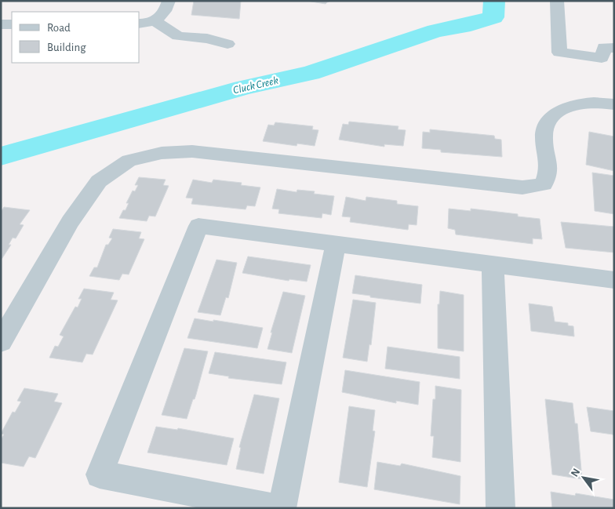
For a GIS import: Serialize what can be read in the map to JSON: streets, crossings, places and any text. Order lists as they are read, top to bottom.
{
  "water": ["Cluck Creek"],
  "legend": ["Road", "Building"],
  "north": "top left"
}
